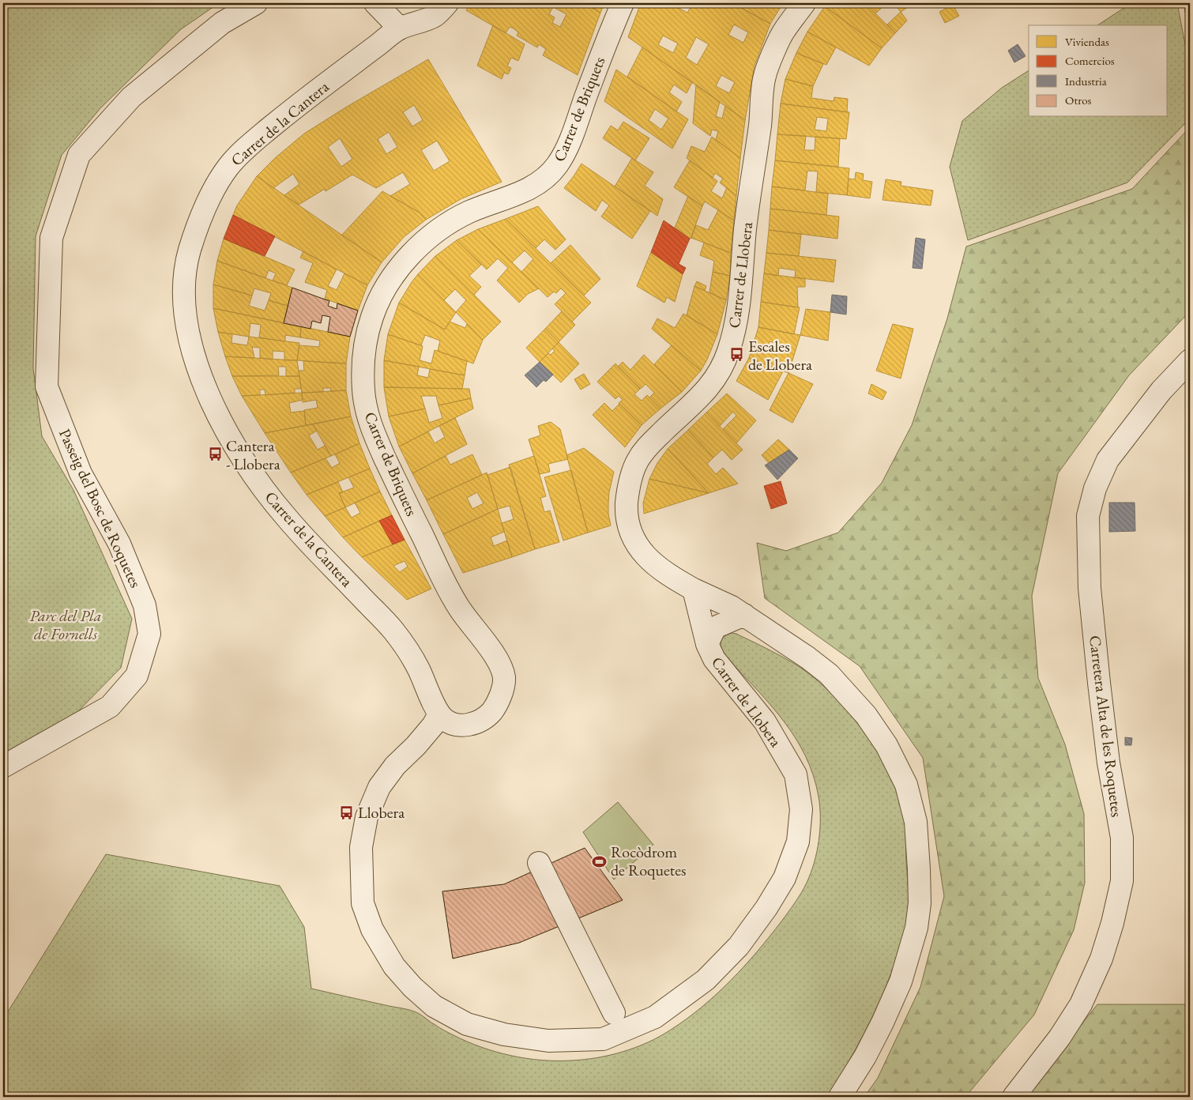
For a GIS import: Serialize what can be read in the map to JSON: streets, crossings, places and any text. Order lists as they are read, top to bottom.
{
  "streets": {
    "street": [
      "Carrer de Briquets",
      "Carrer de la Cantera",
      "Carrer de Llobera",
      "Passeig del Bosc de Roquetes",
      "Carretera Alta de les Roquetes"
    ]
  },
  "crossings": [
    ["Carrer de Briquets", "Carrer de la Cantera"],
    ["Carrer de Briquets", "Carrer de Llobera"],
    ["Carrer de la Cantera", "Carrer de Llobera"]
  ],
  "parks": ["Parc del Pla de Fornells"],
  "places": {
    "bus stop": ["Escales de Llobera", "Cantera - Llobera", "Llobera"],
    "sports": ["Rocòdrom de Roquetes"]
  },
  "legend": [
    "Viviendas",
    "Comercios",
    "Industria",
    "Otros"
  ]
}
